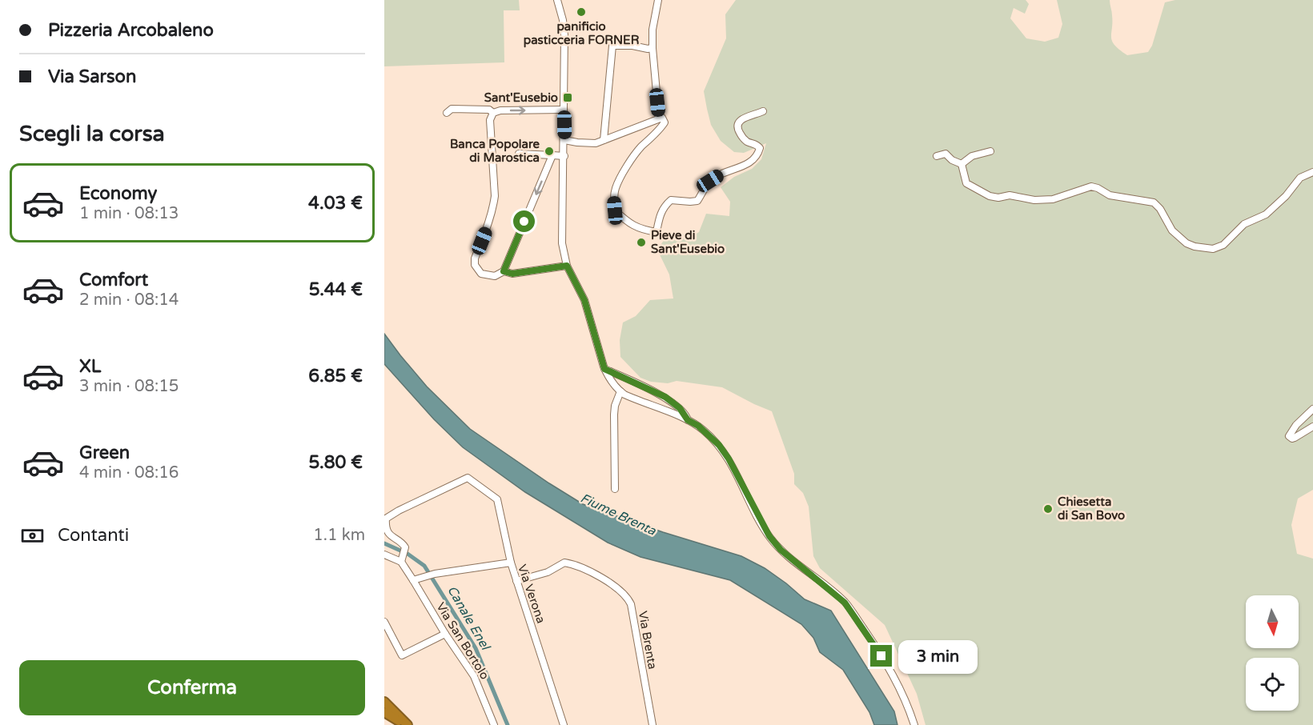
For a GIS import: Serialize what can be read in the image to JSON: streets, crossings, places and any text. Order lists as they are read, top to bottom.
{
  "streets": {
    "street": ["Via Verona", "Via Brenta", "Via San Bortolo"]
  },
  "crossings": [
    ["Via Verona", "Via Brenta"],
    ["Via Verona", "Via San Bortolo"]
  ],
  "water": ["Fiume Brenta", "Canale Enel"],
  "places": {
    "other": [
      "panificio pasticceria FORNER",
      "Banca Popolare di Marostica",
      "Pieve di Sant'Eusebio",
      "Chiesetta di San Bovo"
    ],
    "transit": ["Sant'Eusebio"]
  },
  "north": "bottom",
  "page": {
    "banner": ["Pizzeria Arcobaleno", "Via Sarson"],
    "heading": "Scegli la corsa",
    "list": [
      {
        "name": "Economy",
        "note": "1 min · 08:13",
        "value": "4.03 €"
      },
      {
        "name": "Comfort",
        "note": "2 min · 08:14",
        "value": "5.44 €"
      },
      {
        "name": "XL",
        "note": "3 min · 08:15",
        "value": "6.85 €"
      },
      {
        "name": "Green",
        "note": "4 min · 08:16",
        "value": "5.80 €"
      }
    ],
    "pay": ["Contanti", "1.1 km"],
    "bubble": "3 min",
    "buttons": "Conferma"
  }
}
